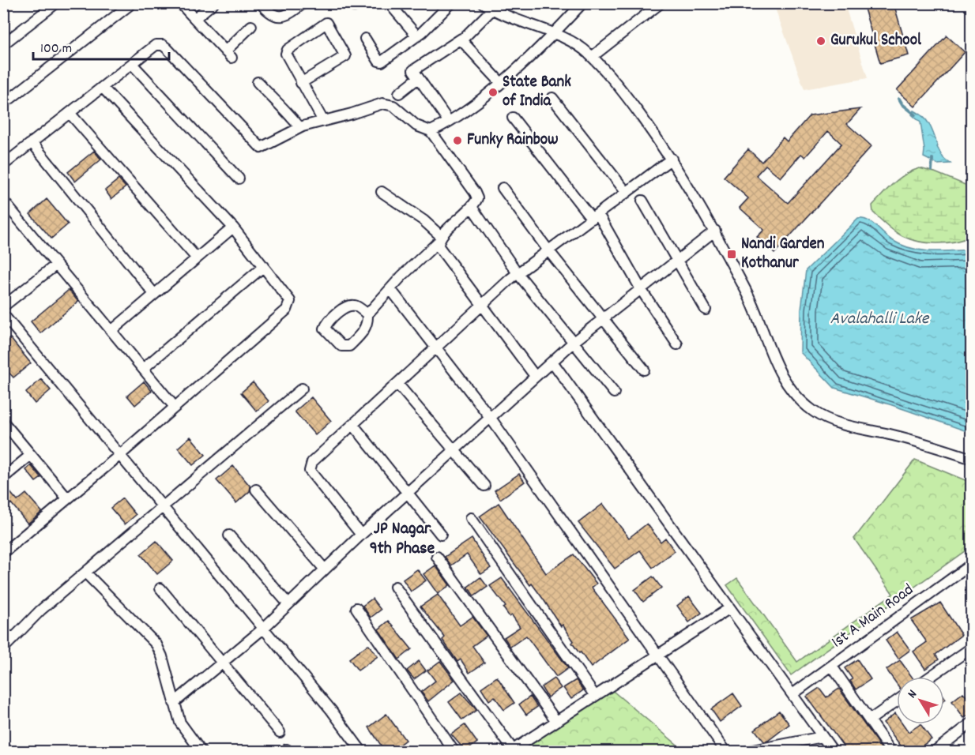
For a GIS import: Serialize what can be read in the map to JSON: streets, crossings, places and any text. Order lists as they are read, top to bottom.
{
  "streets": {
    "street": ["1st A Main Road"]
  },
  "districts": ["JP Nagar 9th Phase"],
  "water": ["Avalahalli Lake"],
  "places": {
    "other": ["Gurukul School", "State Bank of India", "Funky Rainbow"],
    "transit": ["Nandi Garden Kothanur"]
  },
  "scale_bar": "100 m",
  "north": "top left"
}
